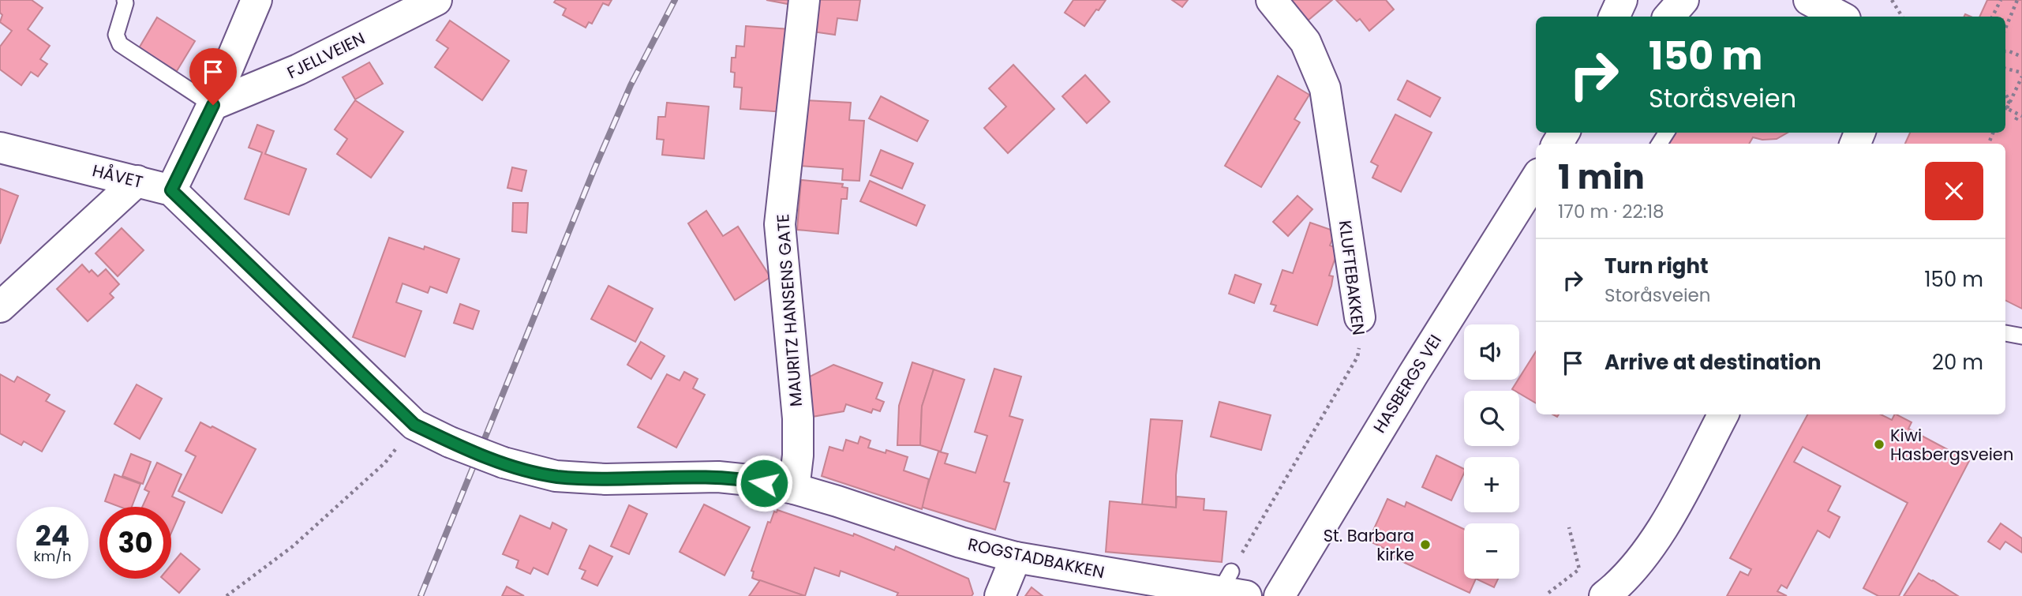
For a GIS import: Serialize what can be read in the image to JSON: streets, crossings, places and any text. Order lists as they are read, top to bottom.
{
  "streets": {
    "street": [
      "FJELLVEIEN",
      "HÅVET",
      "KLUFTEBAKKEN",
      "MAURITZ HANSENS GATE",
      "HASBERGS VEI",
      "ROGSTADBAKKEN"
    ]
  },
  "crossings": [
    ["HÅVET", "MAURITZ HANSENS GATE"],
    ["HÅVET", "ROGSTADBAKKEN"],
    ["KLUFTEBAKKEN", "ROGSTADBAKKEN"],
    ["MAURITZ HANSENS GATE", "ROGSTADBAKKEN"]
  ],
  "places": ["Kiwi Hasbergsveien", "St. Barbara kirke"],
  "page": {
    "turn": ["150 m", "Storåsveien"],
    "heading": ["1 min", "170 m · 22:18"],
    "list": [
      {
        "name": "Turn right",
        "note": "Storåsveien",
        "value": "150 m"
      },
      {
        "name": "Arrive at destination",
        "value": "20 m"
      }
    ],
    "map_buttons": ["+", "−"],
    "speed": "24 km/h",
    "limit": "30"
  }
}
